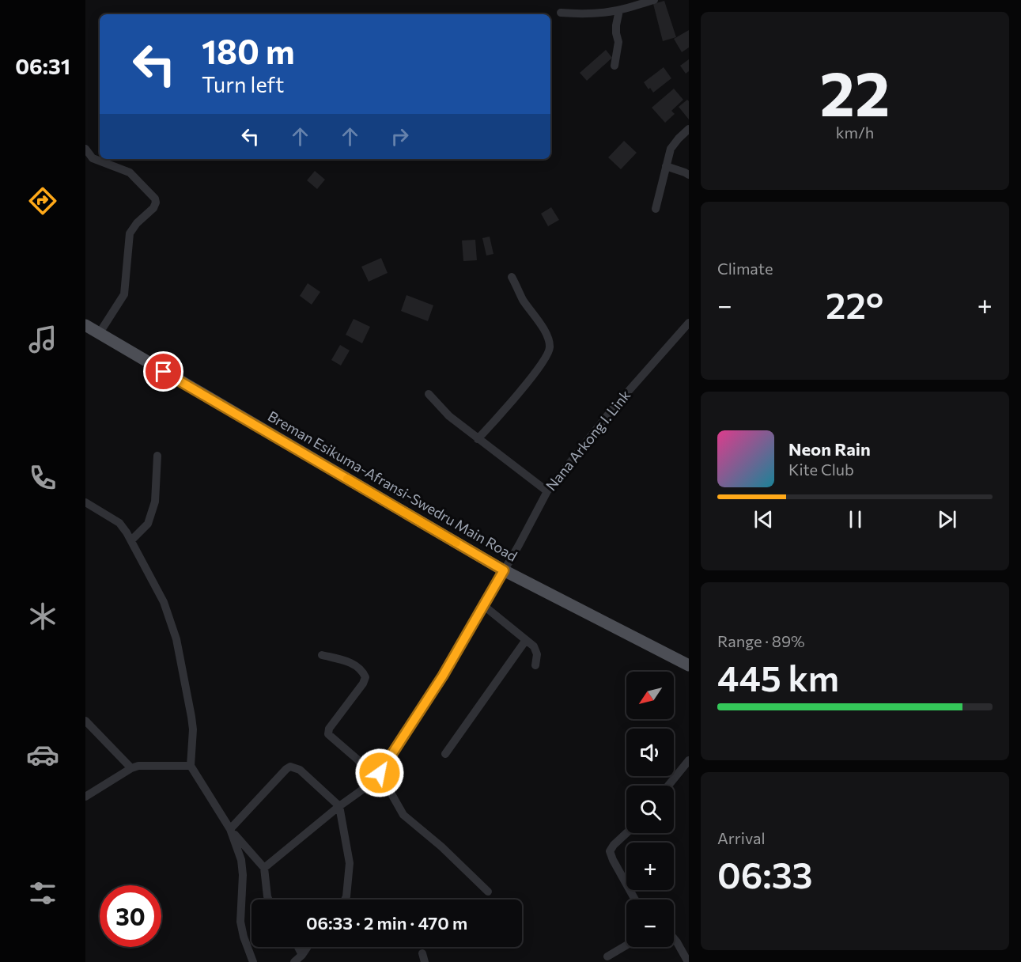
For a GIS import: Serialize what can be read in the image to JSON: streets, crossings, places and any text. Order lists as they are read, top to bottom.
{
  "streets": {
    "main road": ["Breman Esikuma-Afransi-Swedru Main Road"],
    "street": ["Nana Arkong I. Link"]
  },
  "crossings": [
    ["Nana Arkong I. Link", "Breman Esikuma-Afransi-Swedru Main Road"]
  ],
  "north": "bottom left",
  "page": {
    "tabs": "06:31",
    "tile": [
      ["22", "km/h"],
      "Climate",
      ["Range · 89%", "445 km"],
      ["Arrival", "06:33"]
    ],
    "turn": ["180 m", "Turn left"],
    "heat": ["−", "22°", "+"],
    "song": ["Neon Rain", "Kite Club"],
    "map_buttons": ["+", "−"],
    "limit": "30",
    "trip": "06:33 · 2 min · 470 m"
  }
}
